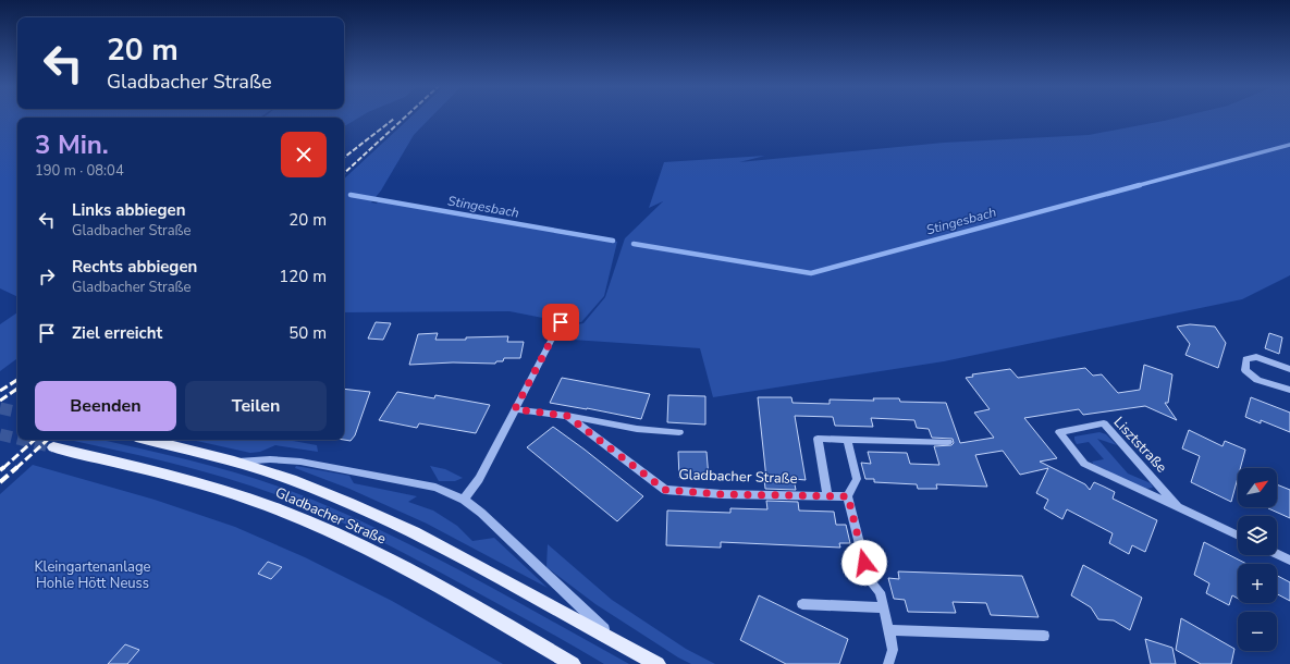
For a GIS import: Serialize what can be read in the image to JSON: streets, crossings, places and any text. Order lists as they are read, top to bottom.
{
  "streets": {
    "main road": ["Gladbacher Straße"],
    "street": ["Lisztstraße"]
  },
  "water": ["Stingesbach"],
  "parks": ["Kleingartenanlage Hohle Hött Neuss"],
  "north": "top right",
  "page": {
    "turn": ["20 m", "Gladbacher Straße"],
    "heading": ["3 Min.", "190 m · 08:04"],
    "list": [
      {
        "name": "Links abbiegen",
        "note": "Gladbacher Straße",
        "value": "20 m"
      },
      {
        "name": "Rechts abbiegen",
        "note": "Gladbacher Straße",
        "value": "120 m"
      },
      {
        "name": "Ziel erreicht",
        "value": "50 m"
      }
    ],
    "buttons": ["Beenden", "Teilen"],
    "map_buttons": ["+", "−"]
  }
}
